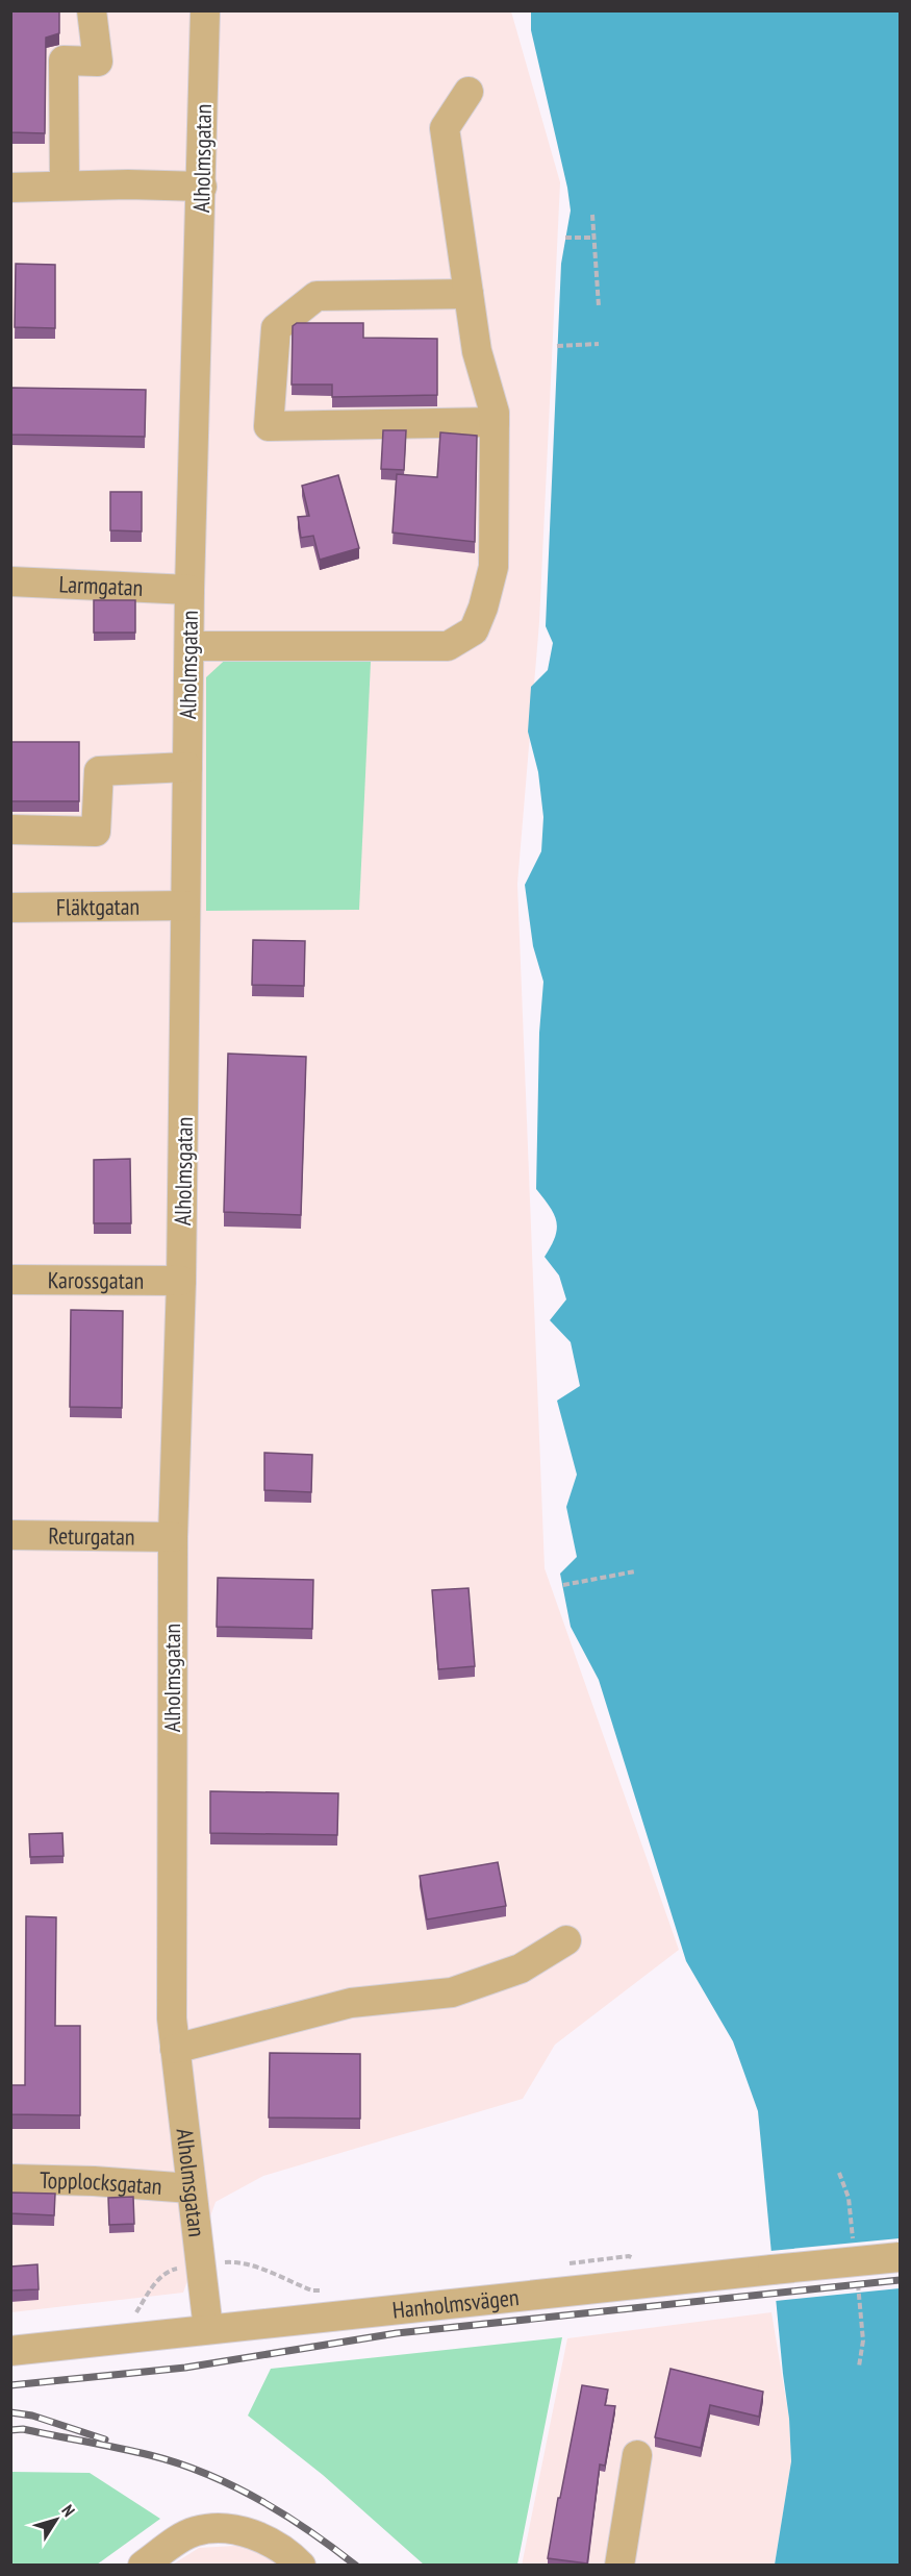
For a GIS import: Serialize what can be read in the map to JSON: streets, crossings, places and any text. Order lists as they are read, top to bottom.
{
  "streets": {
    "street": [
      "Alholmsgatan",
      "Larmgatan",
      "Fläktgatan",
      "Karossgatan",
      "Returgatan",
      "Topplocksgatan",
      "Hanholmsvägen"
    ]
  },
  "crossings": [
    ["Alholmsgatan", "Larmgatan"],
    ["Alholmsgatan", "Fläktgatan"],
    ["Alholmsgatan", "Karossgatan"],
    ["Alholmsgatan", "Returgatan"],
    ["Alholmsgatan", "Topplocksgatan"],
    ["Alholmsgatan", "Hanholmsvägen"]
  ],
  "north": "top right"
}
